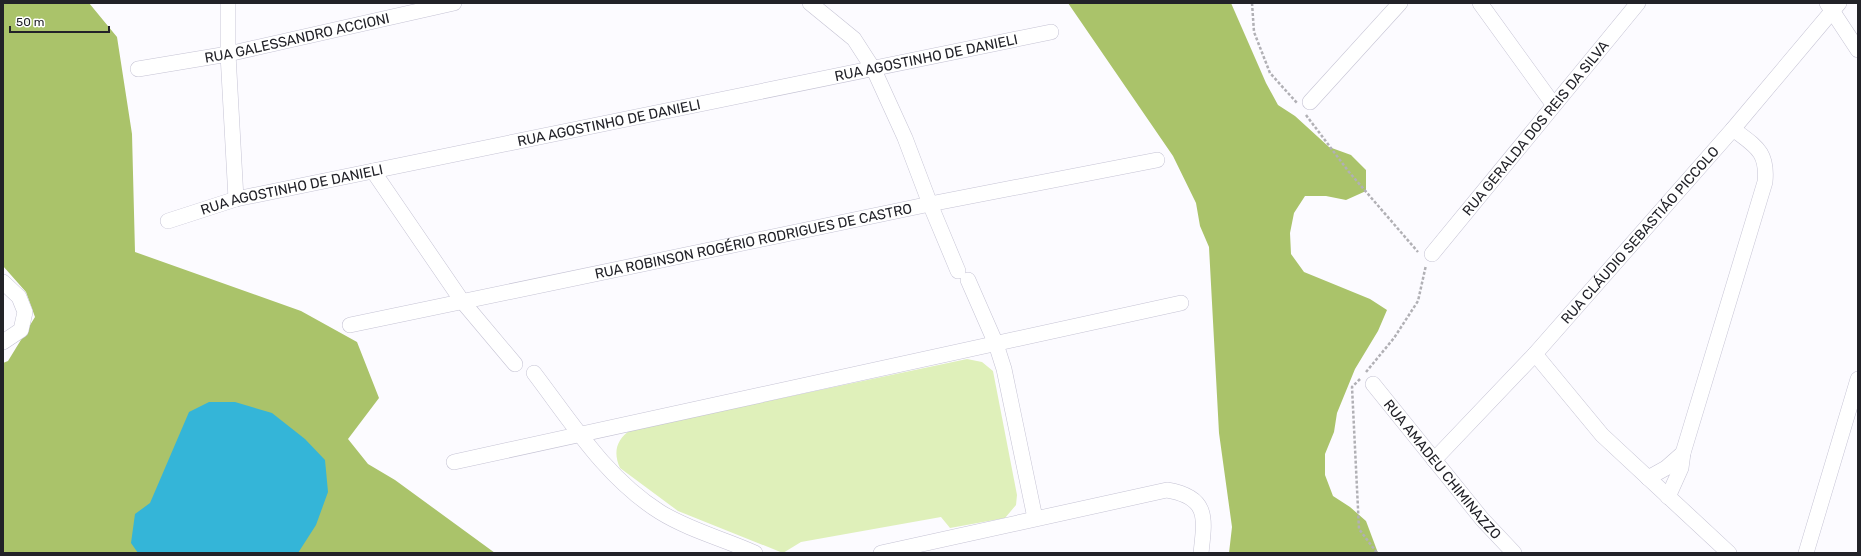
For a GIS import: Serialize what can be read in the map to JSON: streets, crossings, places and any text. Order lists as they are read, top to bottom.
{
  "streets": {
    "street": [
      "RUA GALESSANDRO ACCIONI",
      "RUA AGOSTINHO DE DANIELI",
      "RUA GERALDA DOS REIS DA SILVA",
      "RUA CLÁUDIO SEBASTIÁO PICCOLO",
      "RUA ROBINSON ROGÉRIO RODRIGUES DE CASTRO",
      "RUA AMADEU CHIMINAZZO"
    ]
  },
  "crossings": [
    ["RUA CLÁUDIO SEBASTIÁO PICCOLO", "RUA AMADEU CHIMINAZZO"]
  ],
  "scale_bar": "50 m"
}
